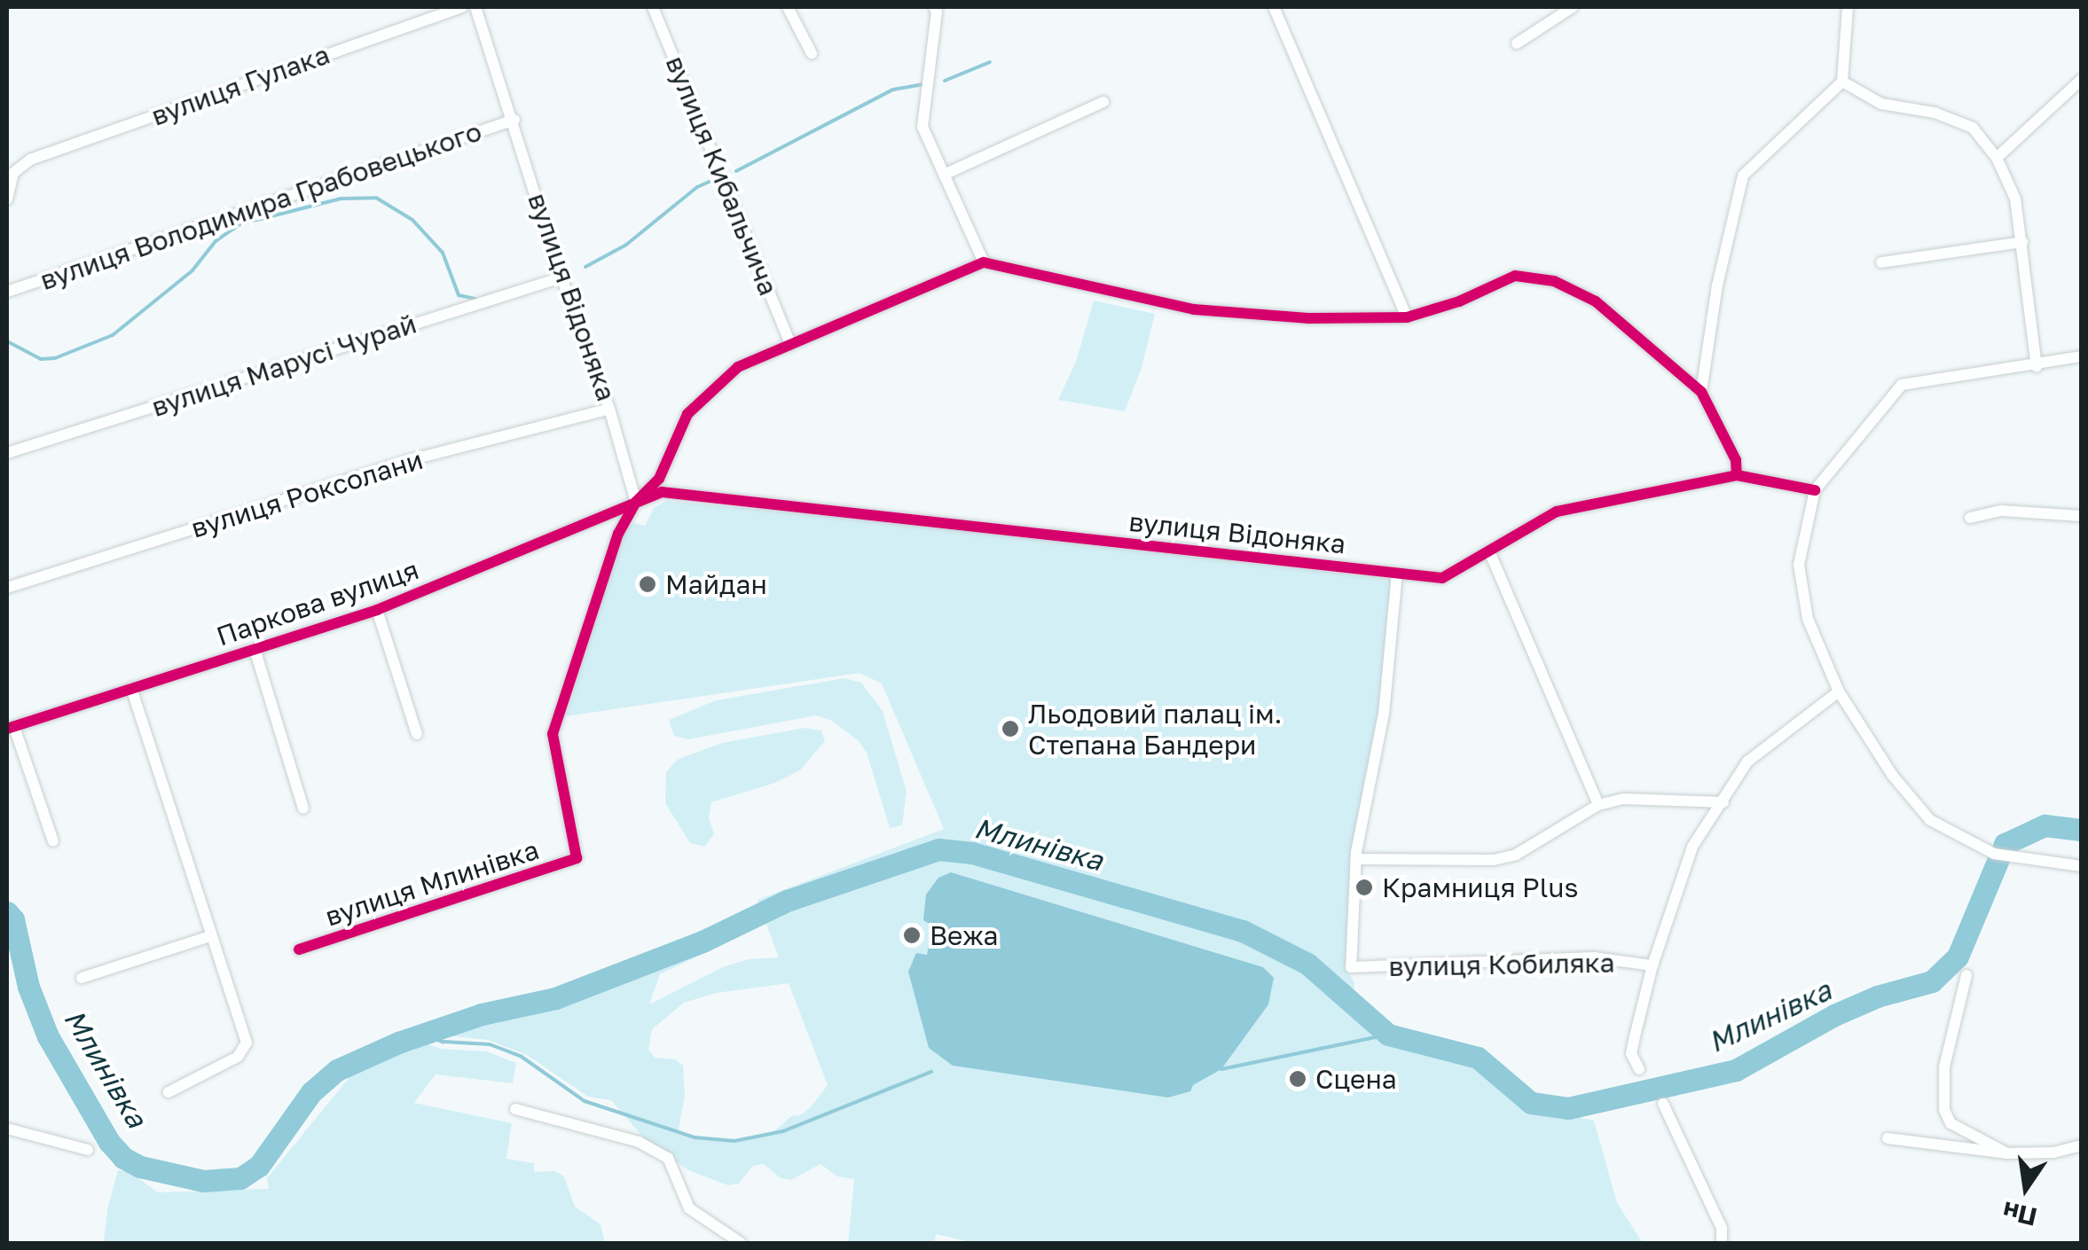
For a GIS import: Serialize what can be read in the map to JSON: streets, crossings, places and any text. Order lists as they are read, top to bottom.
{
  "streets": {
    "street": [
      "вулиця Гулака",
      "вулиця Кибальчича",
      "вулиця Володимира Грабовецького",
      "вулиця Відоняка",
      "вулиця Марусі Чурай",
      "вулиця Роксолани",
      "Паркова вулиця",
      "вулиця Млинівка",
      "вулиця Кобиляка"
    ]
  },
  "crossings": [
    ["вулиця Володимира Грабовецького", "вулиця Відоняка"],
    ["вулиця Відоняка", "вулиця Марусі Чурай"],
    ["вулиця Відоняка", "вулиця Роксолани"],
    ["вулиця Відоняка", "Паркова вулиця"],
    ["вулиця Відоняка", "вулиця Млинівка"],
    ["Паркова вулиця", "вулиця Млинівка"]
  ],
  "water": ["Млинівка"],
  "places": [
    "Майдан",
    "Льодовий палац ім. Степана Бандери",
    "Крамниця Plus",
    "Вежа",
    "Сцена"
  ],
  "north": "bottom"
}
